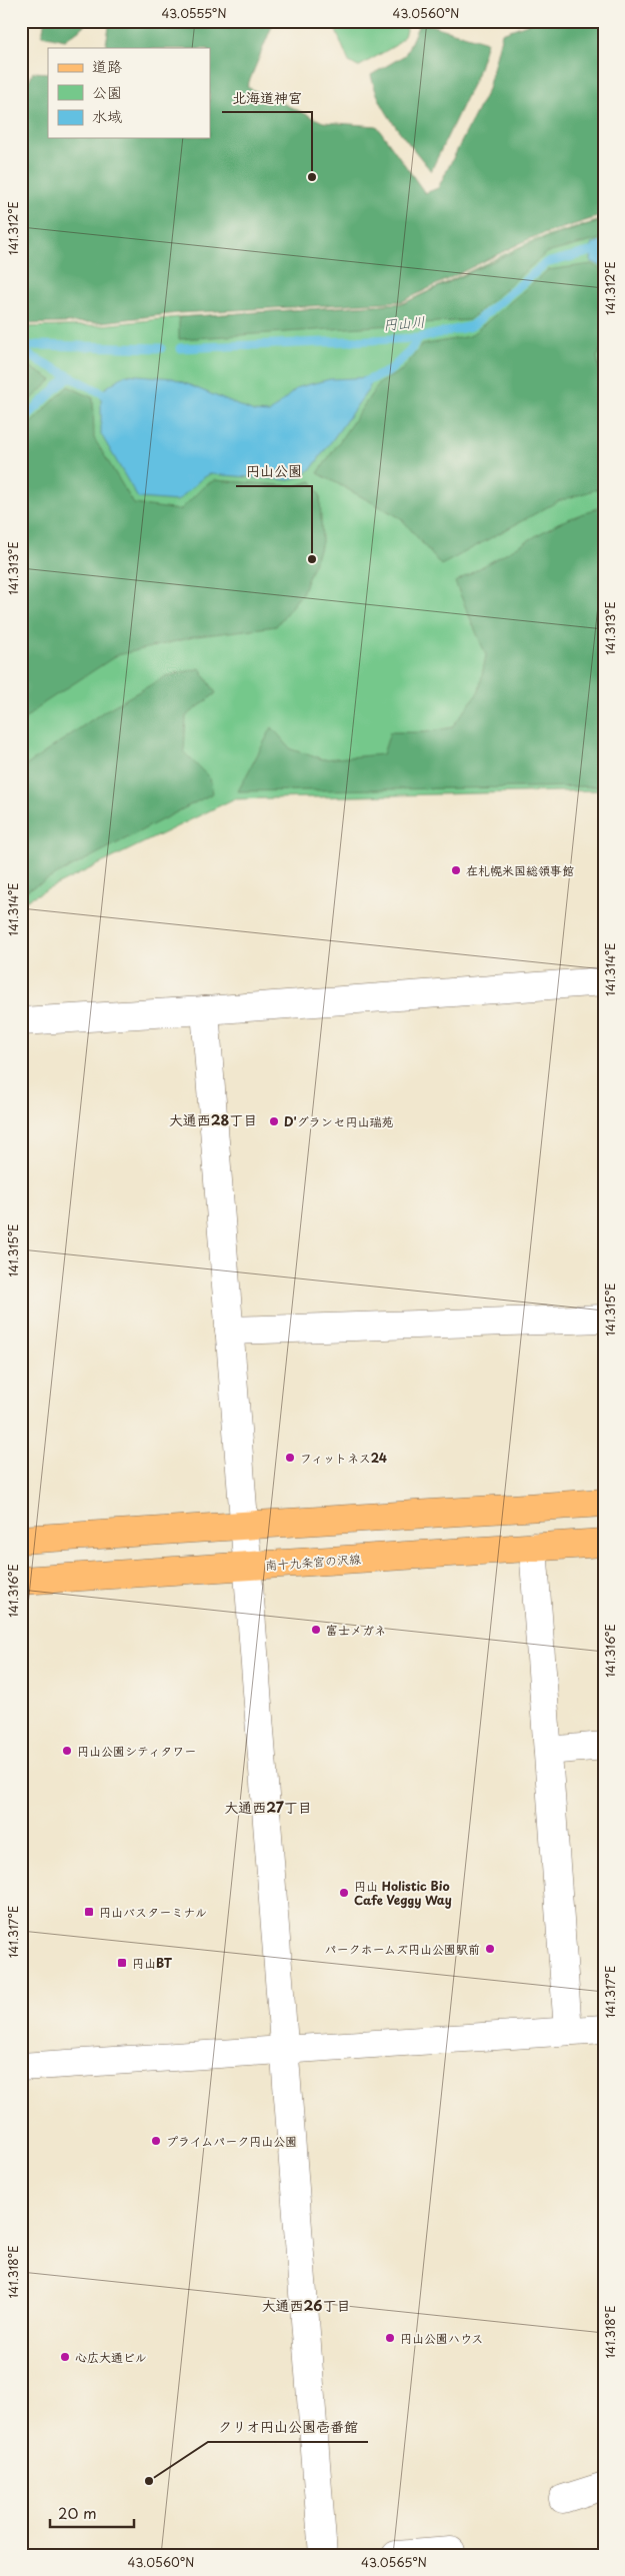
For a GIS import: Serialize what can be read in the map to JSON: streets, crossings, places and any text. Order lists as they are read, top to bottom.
{
  "streets": {
    "main road": ["南十九条宮の沢線"]
  },
  "districts": ["大通西28丁目", "大通西27丁目", "大通西26丁目"],
  "water": ["円山川"],
  "places": {
    "other": [
      "北海道神宮",
      "円山公園",
      "在札幌米国総領事館",
      "D'グランセ円山瑞苑",
      "フィットネス24",
      "富士メガネ",
      "円山公園シティタワー",
      "円山 Holistic Bio Cafe Veggy Way",
      "パークホームズ円山公園駅前",
      "プライムパーク円山公園",
      "円山公園ハウス",
      "心広大通ビル",
      "クリオ円山公園壱番館"
    ],
    "transit": ["円山バスターミナル", "円山BT"]
  },
  "legend": ["道路", "公園", "水域"],
  "scale_bar": "20 m",
  "coordinates": [
    "43.0555°N",
    "43.0560°N",
    "141.312°E",
    "141.313°E",
    "141.314°E",
    "141.315°E",
    "141.316°E",
    "141.317°E",
    "141.318°E",
    "43.0565°N"
  ]
}
